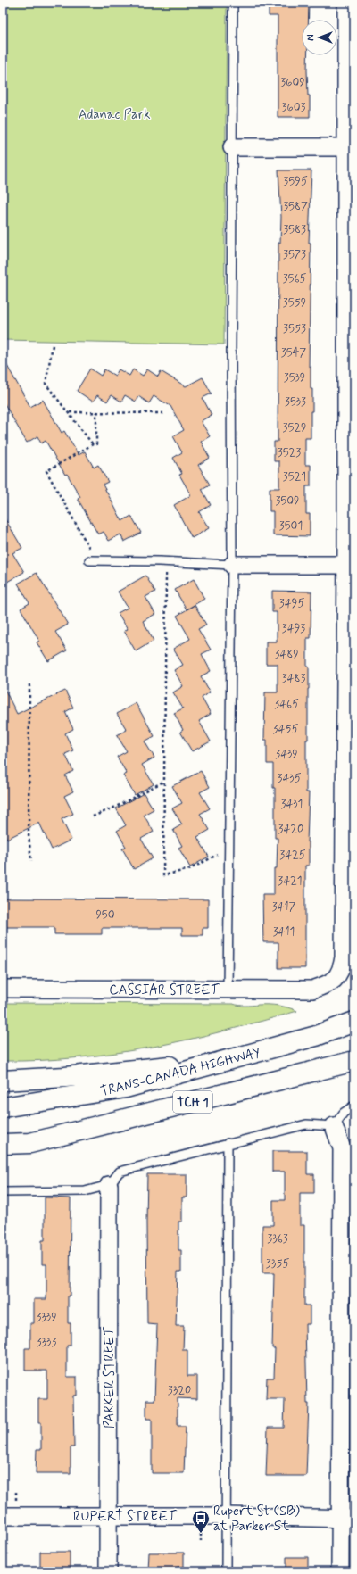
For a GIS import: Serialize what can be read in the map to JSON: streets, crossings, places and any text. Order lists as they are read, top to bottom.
{
  "streets": {
    "highway": ["TRANS-CANADA HIGHWAY", "TCH 1"],
    "street": ["CASSIAR STREET", "PARKER STREET", "RUPERT STREET"]
  },
  "crossings": [
    ["PARKER STREET", "RUPERT STREET"]
  ],
  "parks": ["Adanac Park"],
  "places": {
    "bus stop": ["Rupert St (SB) at Parker St"]
  },
  "house_numbers": [
    "3609",
    "3603",
    "3595",
    "3587",
    "3583",
    "3573",
    "3565",
    "3559",
    "3553",
    "3547",
    "3539",
    "3533",
    "3529",
    "3523",
    "3521",
    "3509",
    "3501",
    "3495",
    "3493",
    "3489",
    "3483",
    "3465",
    "3455",
    "3439",
    "3435",
    "3431",
    "3420",
    "3425",
    "3421",
    "3417",
    "950",
    "3411",
    "3363",
    "3355",
    "3339",
    "3333",
    "3320"
  ],
  "north": "left"
}
